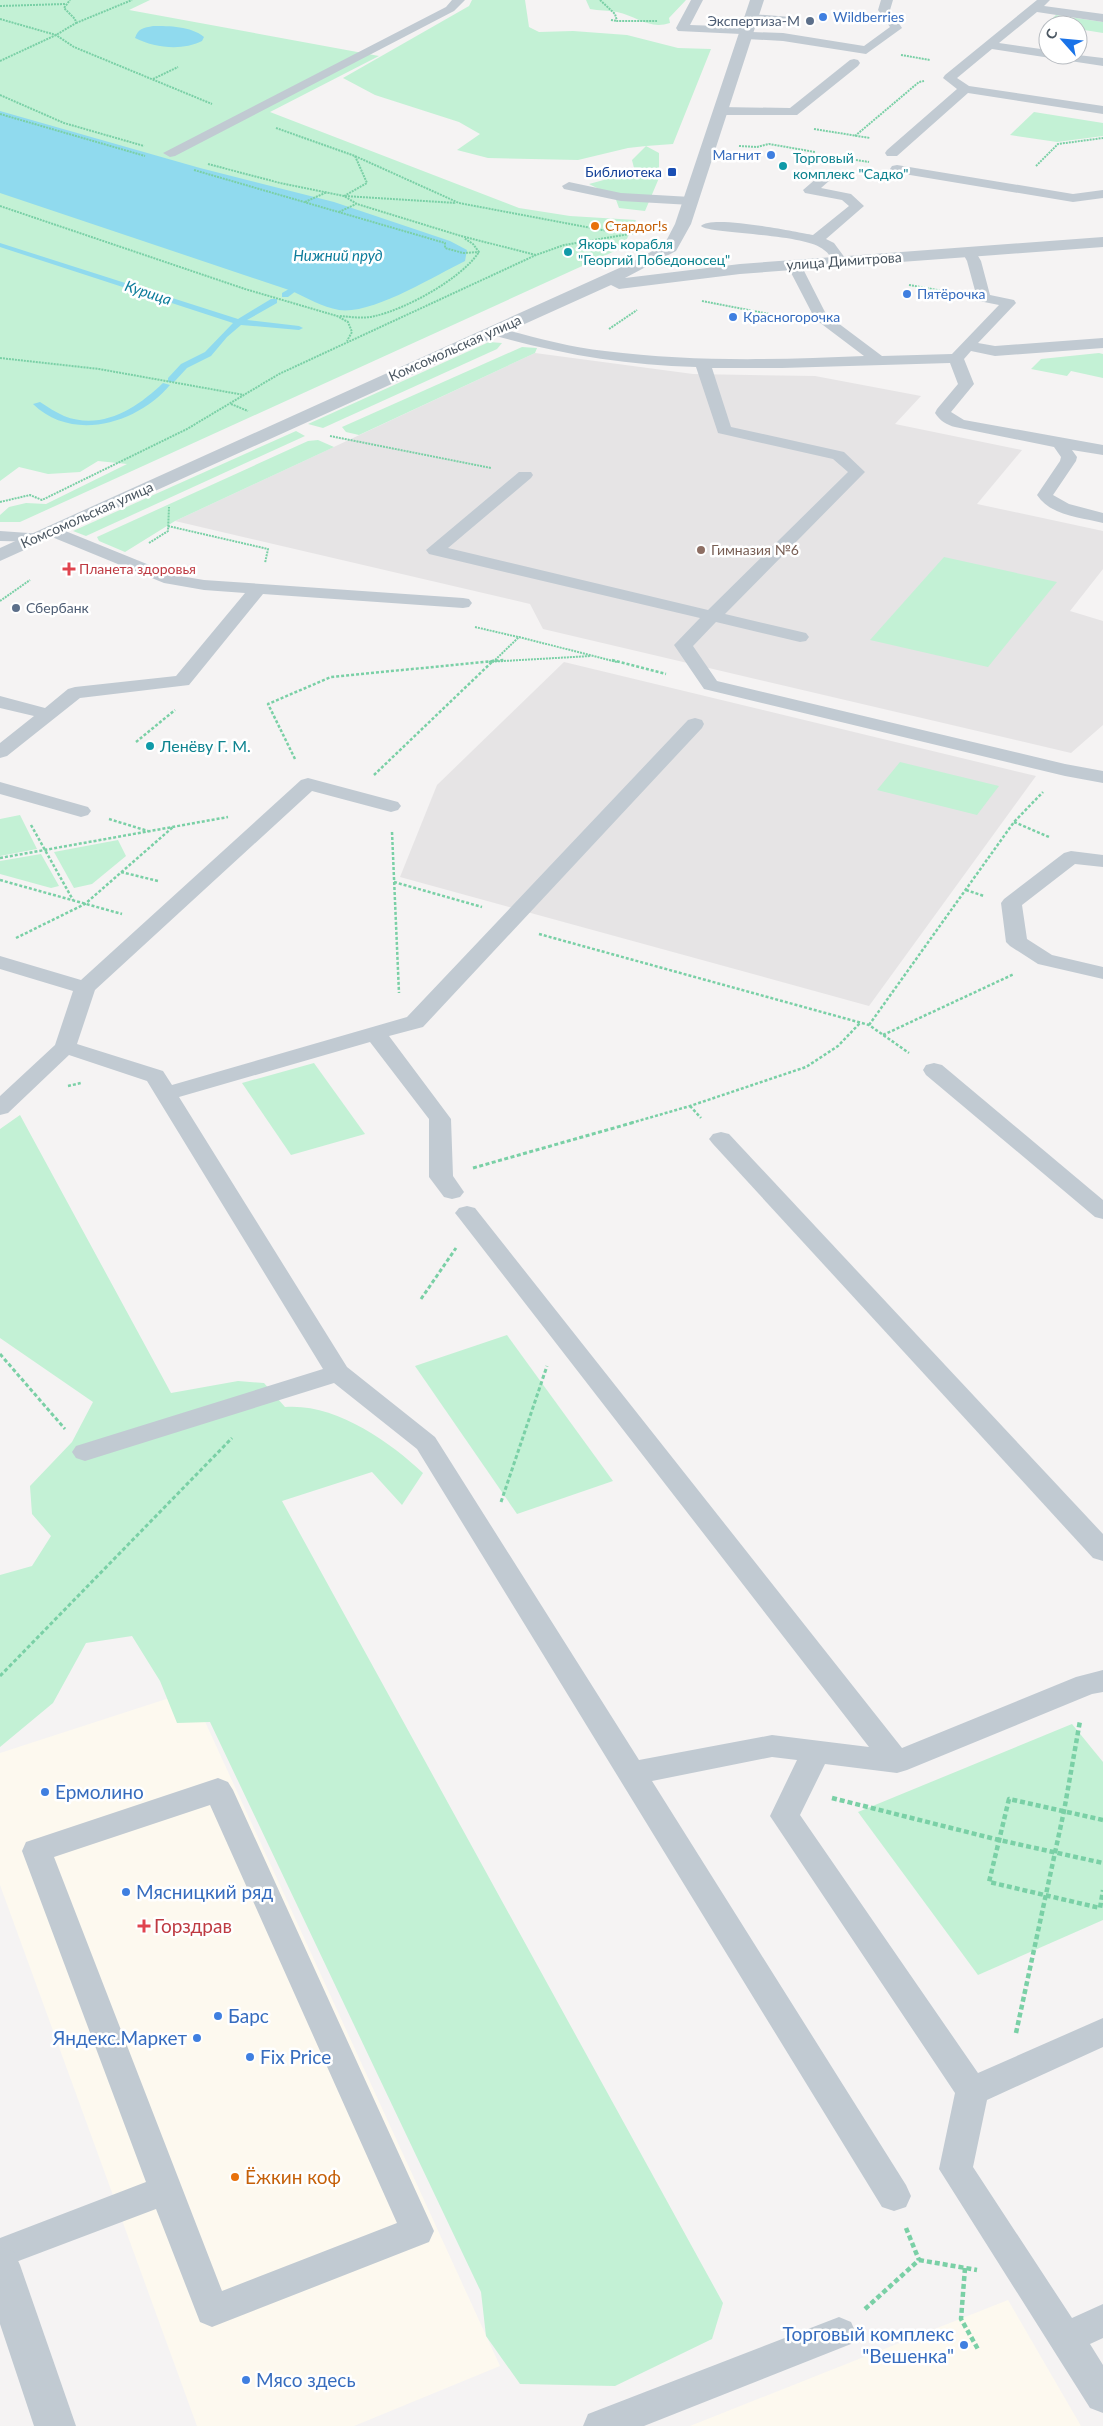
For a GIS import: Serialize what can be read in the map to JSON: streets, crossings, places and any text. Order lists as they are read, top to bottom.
{
  "streets": {
    "street": ["улица Димитрова", "Комсомольская улица"]
  },
  "crossings": [
    ["улица Димитрова", "Комсомольская улица"]
  ],
  "water": ["Нижний пруд", "Курица"],
  "places": {
    "other": [
      "Wildberries",
      "Экспертиза-М",
      "Магнит",
      "Торговый комплекс \"Садко\"",
      "Стардог!s",
      "Якорь корабля \"Георгий Победоносец\"",
      "Пятёрочка",
      "Красногорочка",
      "Гимназия №6",
      "Сбербанк",
      "Ленёву Г. М.",
      "Ермолино",
      "Мясницкий ряд",
      "Барс",
      "Яндекс.Маркет",
      "Fix Price",
      "Ёжкин коф",
      "Торговый комплекс \"Вешенка\"",
      "Мясо здесь"
    ],
    "transit": ["Библиотека"],
    "health": ["Планета здоровья", "Горздрав"]
  },
  "north": "top left"
}
